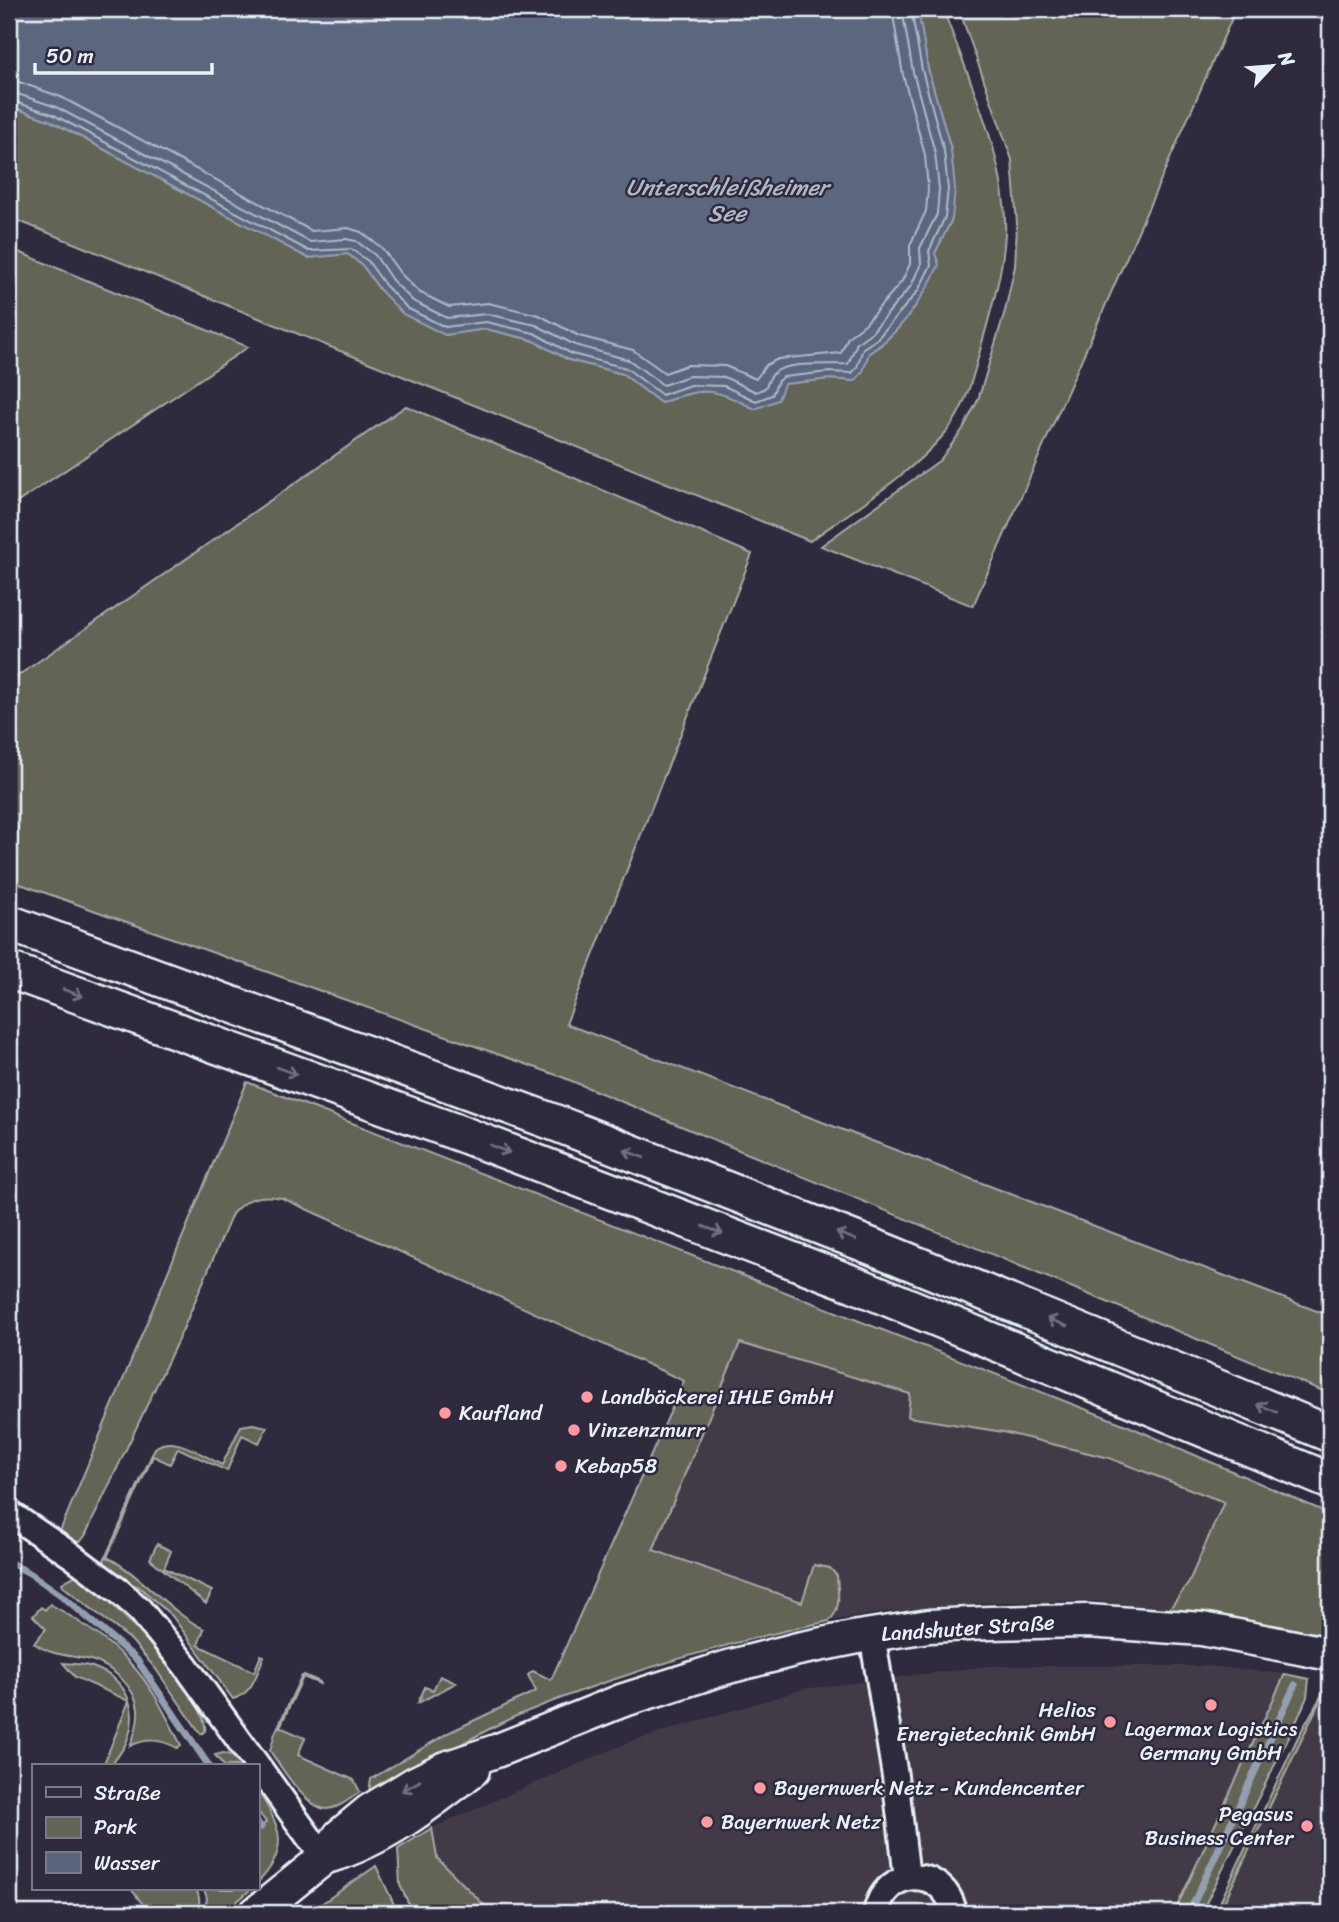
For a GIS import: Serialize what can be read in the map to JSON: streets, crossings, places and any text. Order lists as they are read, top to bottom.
{
  "streets": {
    "main road": ["Landshuter Straße"]
  },
  "water": ["Unterschleißheimer See"],
  "places": [
    "Landbäckerei IHLE GmbH",
    "Kaufland",
    "Vinzenzmurr",
    "Kebap58",
    "Lagermax Logistics Germany GmbH",
    "Helios Energietechnik GmbH",
    "Bayernwerk Netz - Kundencenter",
    "Bayernwerk Netz",
    "Pegasus Business Center"
  ],
  "legend": ["Straße", "Park", "Wasser"],
  "scale_bar": "50 m",
  "north": "top right"
}
